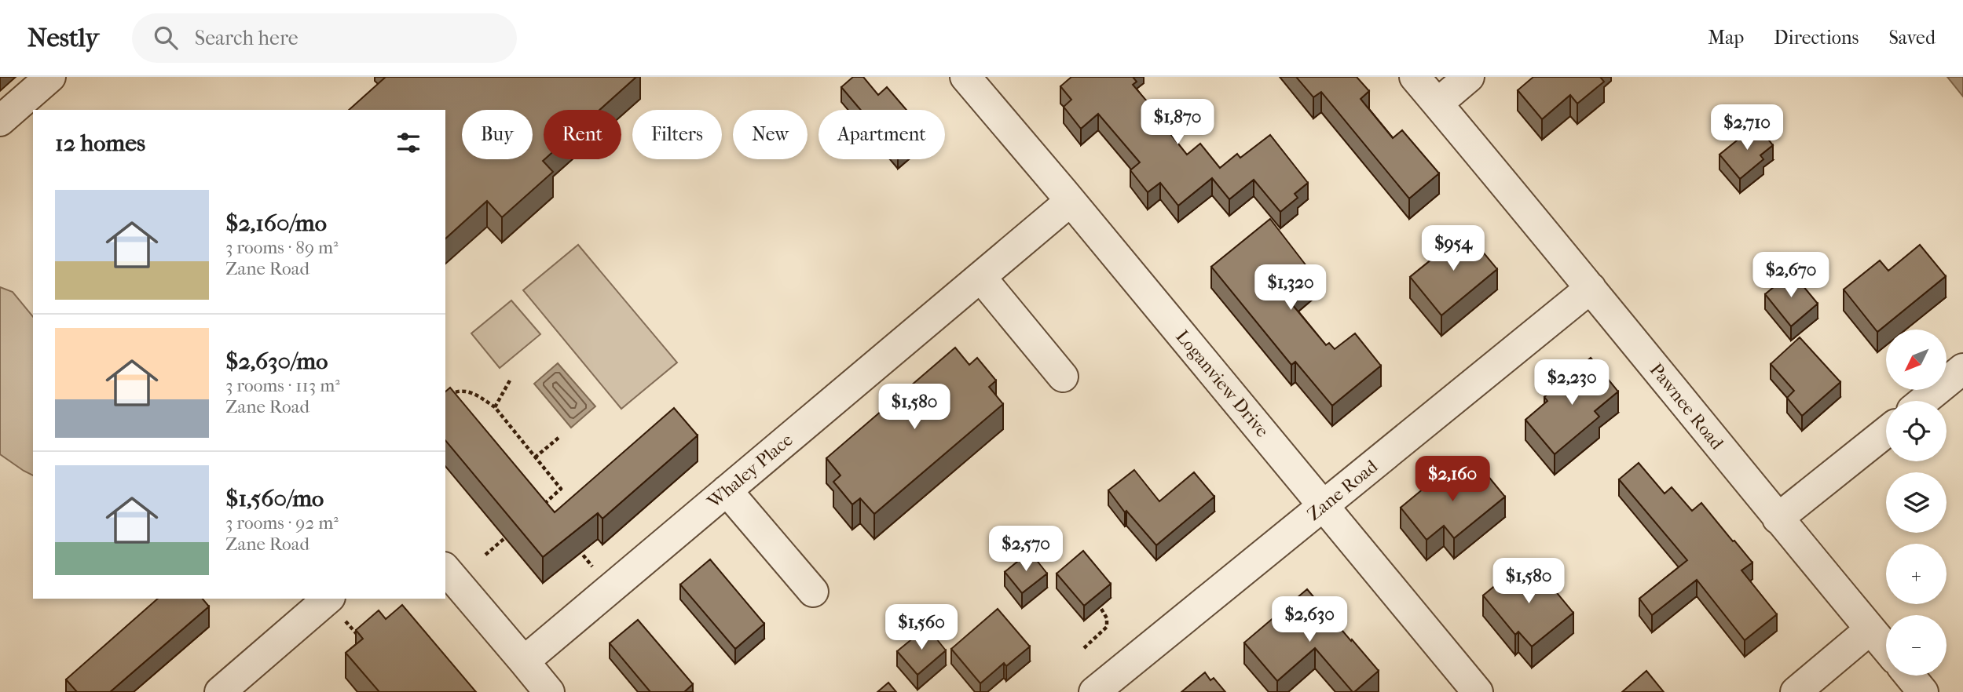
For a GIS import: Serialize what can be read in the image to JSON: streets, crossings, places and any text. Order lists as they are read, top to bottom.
{
  "streets": {
    "street": [
      "Loganview Drive",
      "Pawnee Road",
      "Whaley Place",
      "Zane Road"
    ]
  },
  "crossings": [
    ["Loganview Drive", "Whaley Place"],
    ["Loganview Drive", "Zane Road"],
    ["Pawnee Road", "Zane Road"]
  ],
  "north": "bottom left",
  "page": {
    "header": "Nestly",
    "search": "Search here",
    "nav": ["Map", "Directions", "Saved"],
    "price": [
      "$1,870",
      "$2,710",
      "$954",
      "$2,670",
      "$1,320",
      "$2,230",
      "$1,580",
      "$2,160",
      "$2,570",
      "$1,580",
      "$2,630",
      "$1,560"
    ],
    "chip": [
      "Buy",
      "Rent",
      "Filters",
      "New",
      "Apartment"
    ],
    "heading": "12 homes",
    "list": [
      {
        "name": "$2,160/mo",
        "note": "3 rooms · 89 m² · Zane Road"
      },
      {
        "name": "$2,630/mo",
        "note": "3 rooms · 113 m² · Zane Road"
      },
      {
        "name": "$1,560/mo",
        "note": "3 rooms · 92 m² · Zane Road"
      }
    ],
    "map_buttons": ["+", "−"]
  }
}
